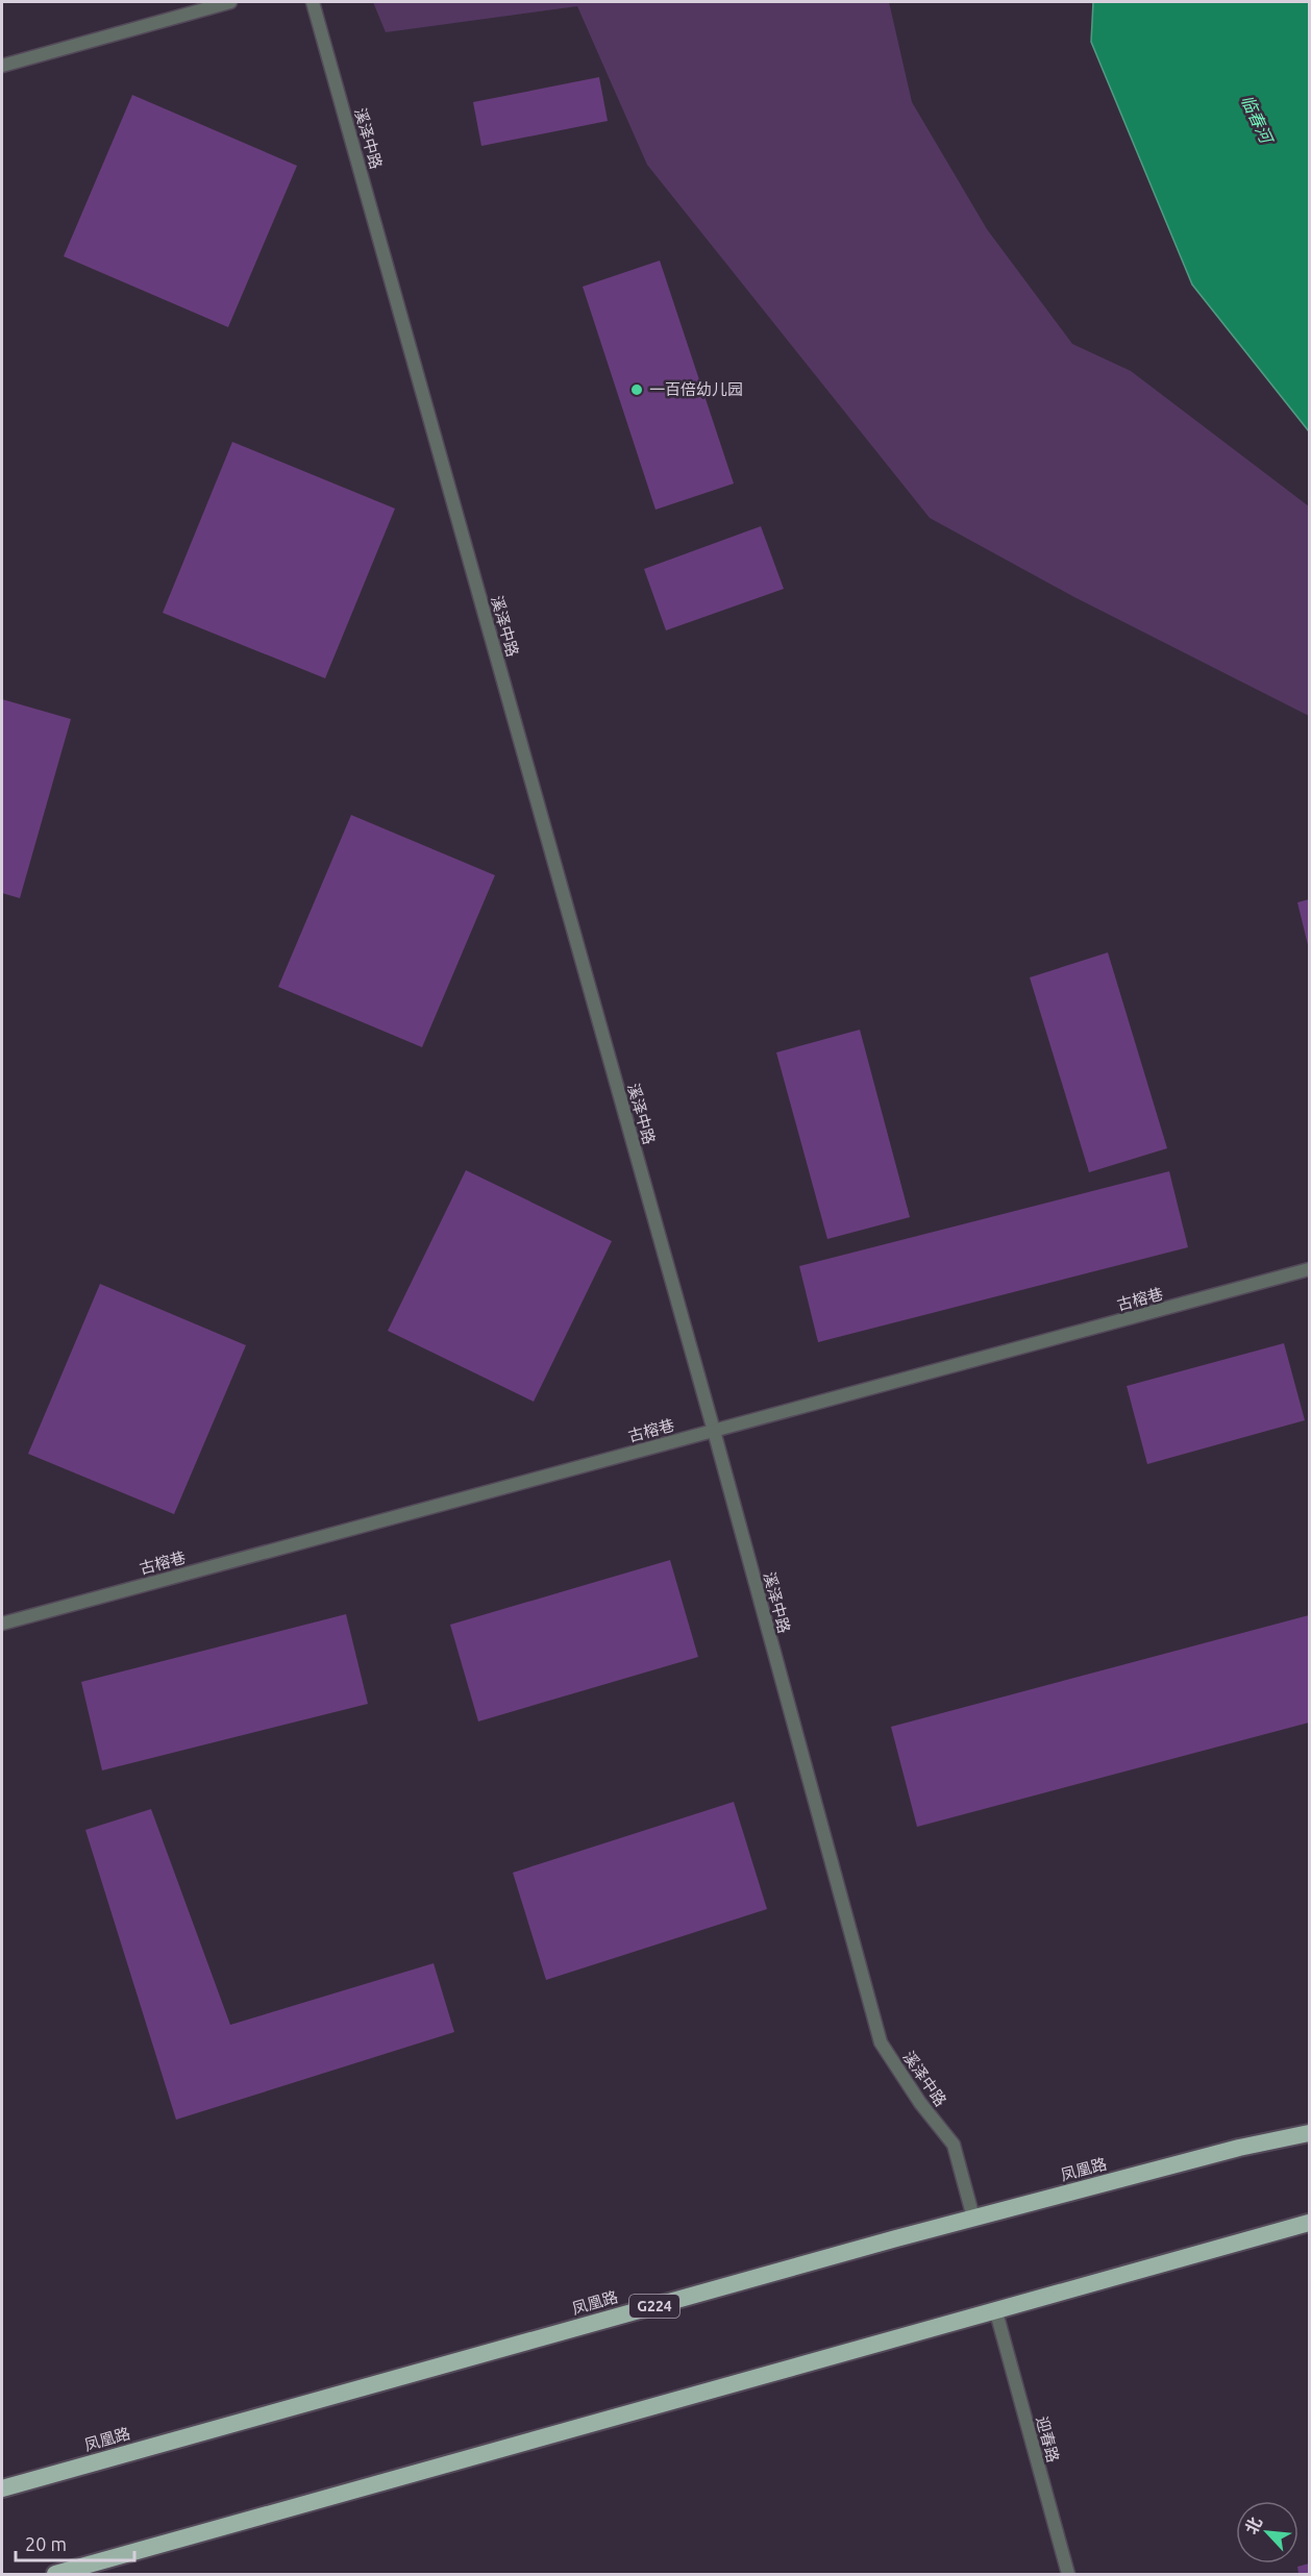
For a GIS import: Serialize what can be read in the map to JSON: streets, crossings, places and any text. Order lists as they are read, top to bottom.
{
  "streets": {
    "highway": ["凤凰路", "G224"],
    "street": ["溪泽中路", "古榕巷", "迎春路"]
  },
  "crossings": [
    ["溪泽中路", "古榕巷"],
    ["溪泽中路", "凤凰路"]
  ],
  "water": ["临春河"],
  "places": ["一百倍幼儿园"],
  "scale_bar": "20 m",
  "north": "top left"
}
